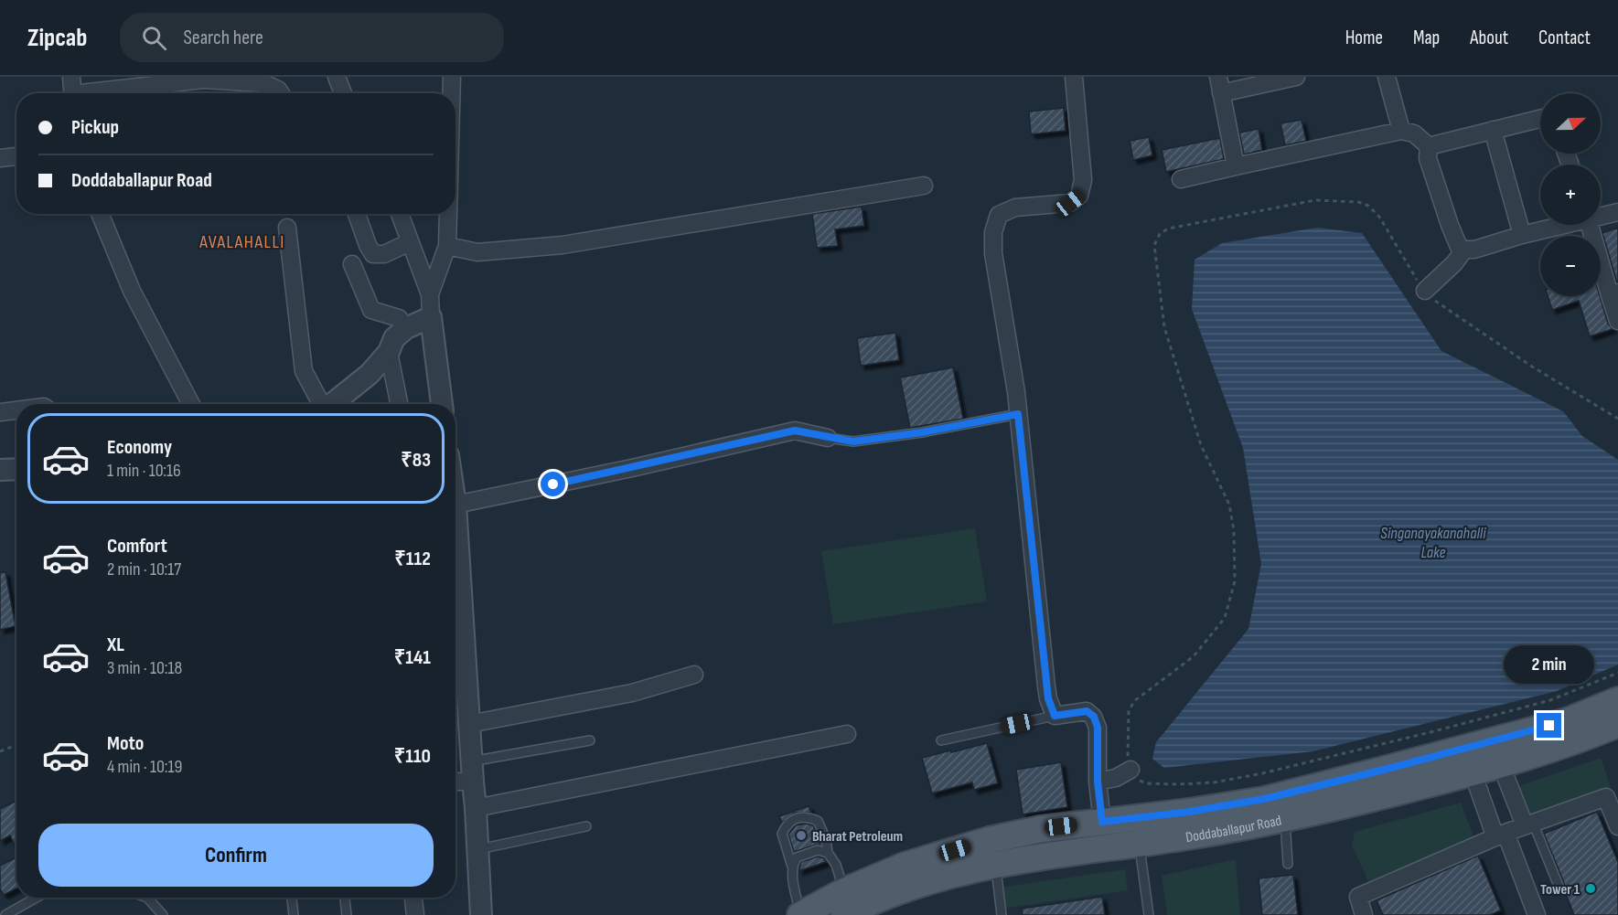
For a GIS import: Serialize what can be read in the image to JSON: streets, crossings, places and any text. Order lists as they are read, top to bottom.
{
  "streets": {
    "main road": ["Doddaballapur Road"]
  },
  "districts": ["AVALAHALLI"],
  "water": ["Singanayakanahalli Lake"],
  "places": ["Bharat Petroleum", "Tower 1"],
  "north": "right",
  "page": {
    "header": "Zipcab",
    "search": "Search here",
    "nav": [
      "Home",
      "Map",
      "About",
      "Contact"
    ],
    "map_buttons": ["+", "−"],
    "banner": ["Pickup", "Doddaballapur Road"],
    "list": [
      {
        "name": "Economy",
        "note": "1 min · 10:16",
        "value": "₹83"
      },
      {
        "name": "Comfort",
        "note": "2 min · 10:17",
        "value": "₹112"
      },
      {
        "name": "XL",
        "note": "3 min · 10:18",
        "value": "₹141"
      },
      {
        "name": "Moto",
        "note": "4 min · 10:19",
        "value": "₹110"
      }
    ],
    "bubble": "2 min",
    "buttons": "Confirm"
  }
}
